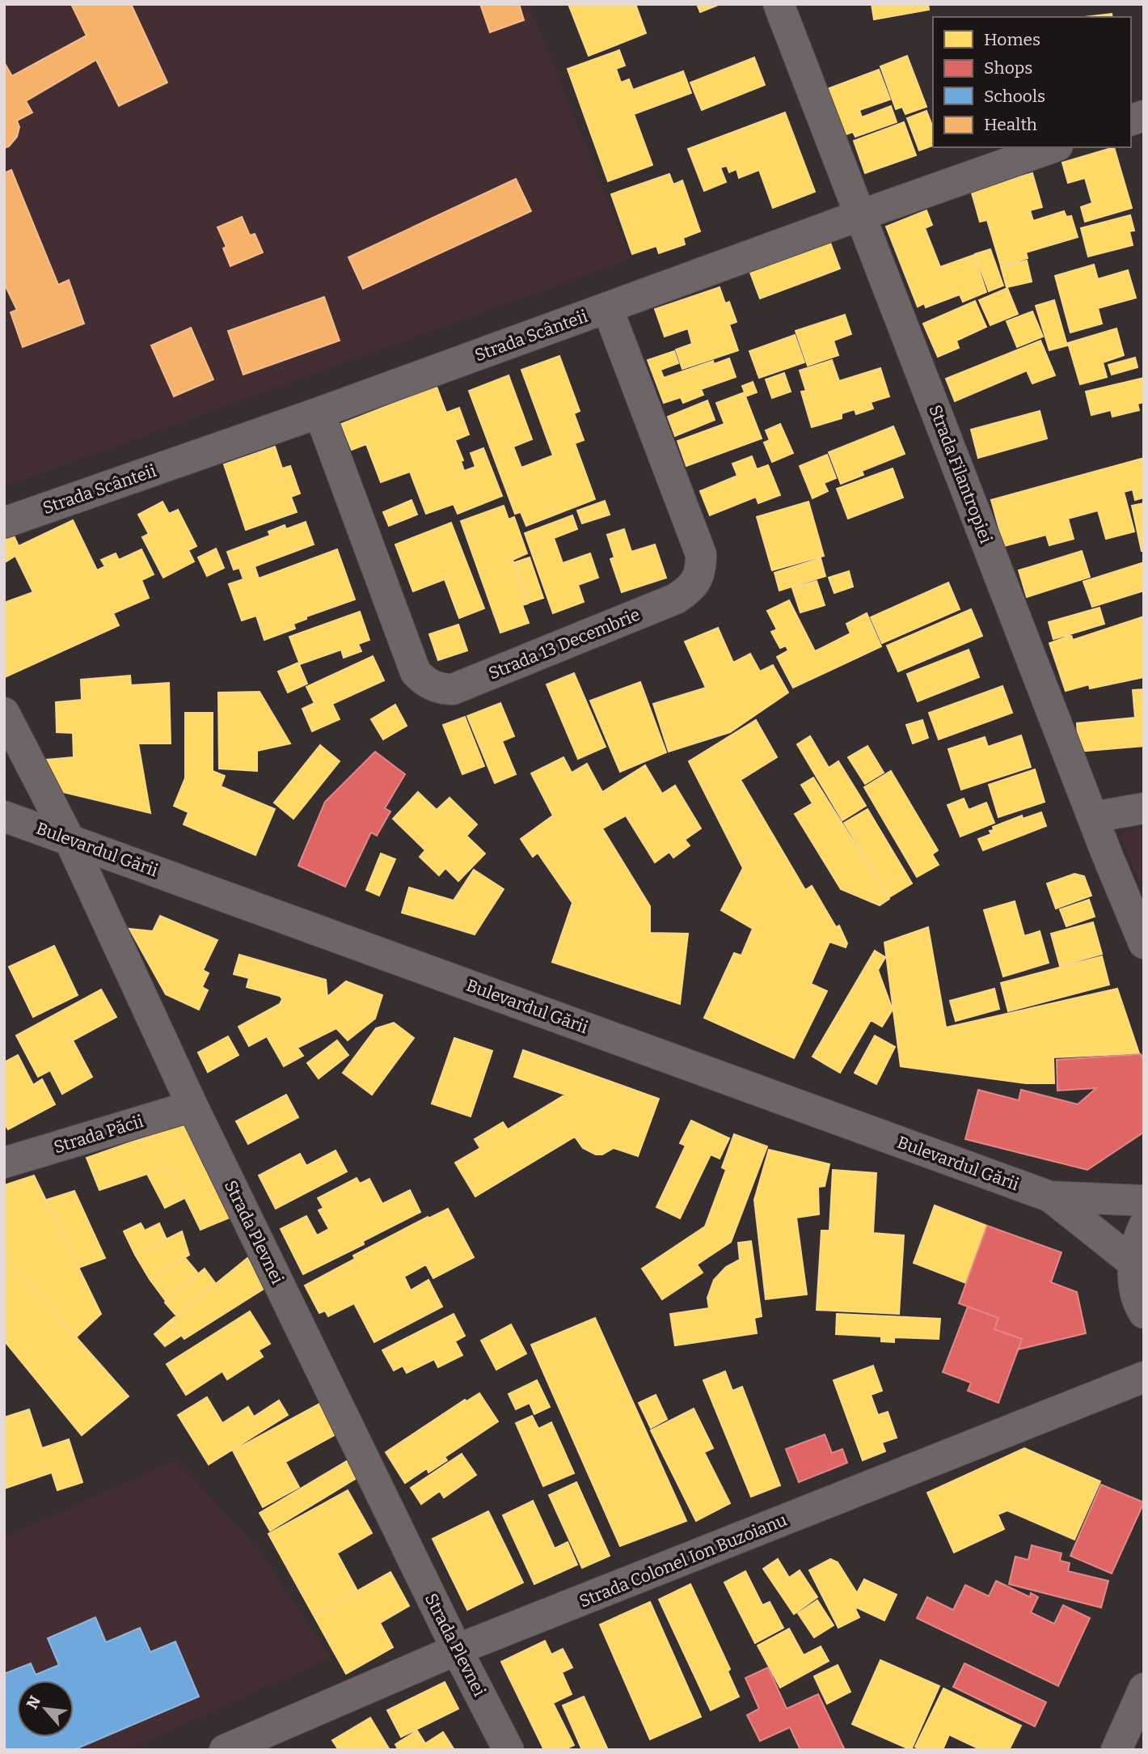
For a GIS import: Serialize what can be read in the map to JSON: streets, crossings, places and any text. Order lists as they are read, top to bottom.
{
  "streets": {
    "street": [
      "Strada Scânteii",
      "Strada Filantropiei",
      "Strada 13 Decembrie",
      "Bulevardul Gării",
      "Strada Păcii",
      "Strada Plevnei",
      "Strada Colonel Ion Buzoianu"
    ]
  },
  "crossings": [
    ["Strada Scânteii", "Strada Filantropiei"],
    ["Strada Scânteii", "Strada 13 Decembrie"],
    ["Bulevardul Gării", "Strada Plevnei"],
    ["Strada Păcii", "Strada Plevnei"],
    ["Strada Plevnei", "Strada Colonel Ion Buzoianu"]
  ],
  "legend": [
    "Homes",
    "Shops",
    "Schools",
    "Health"
  ],
  "north": "top left"
}
